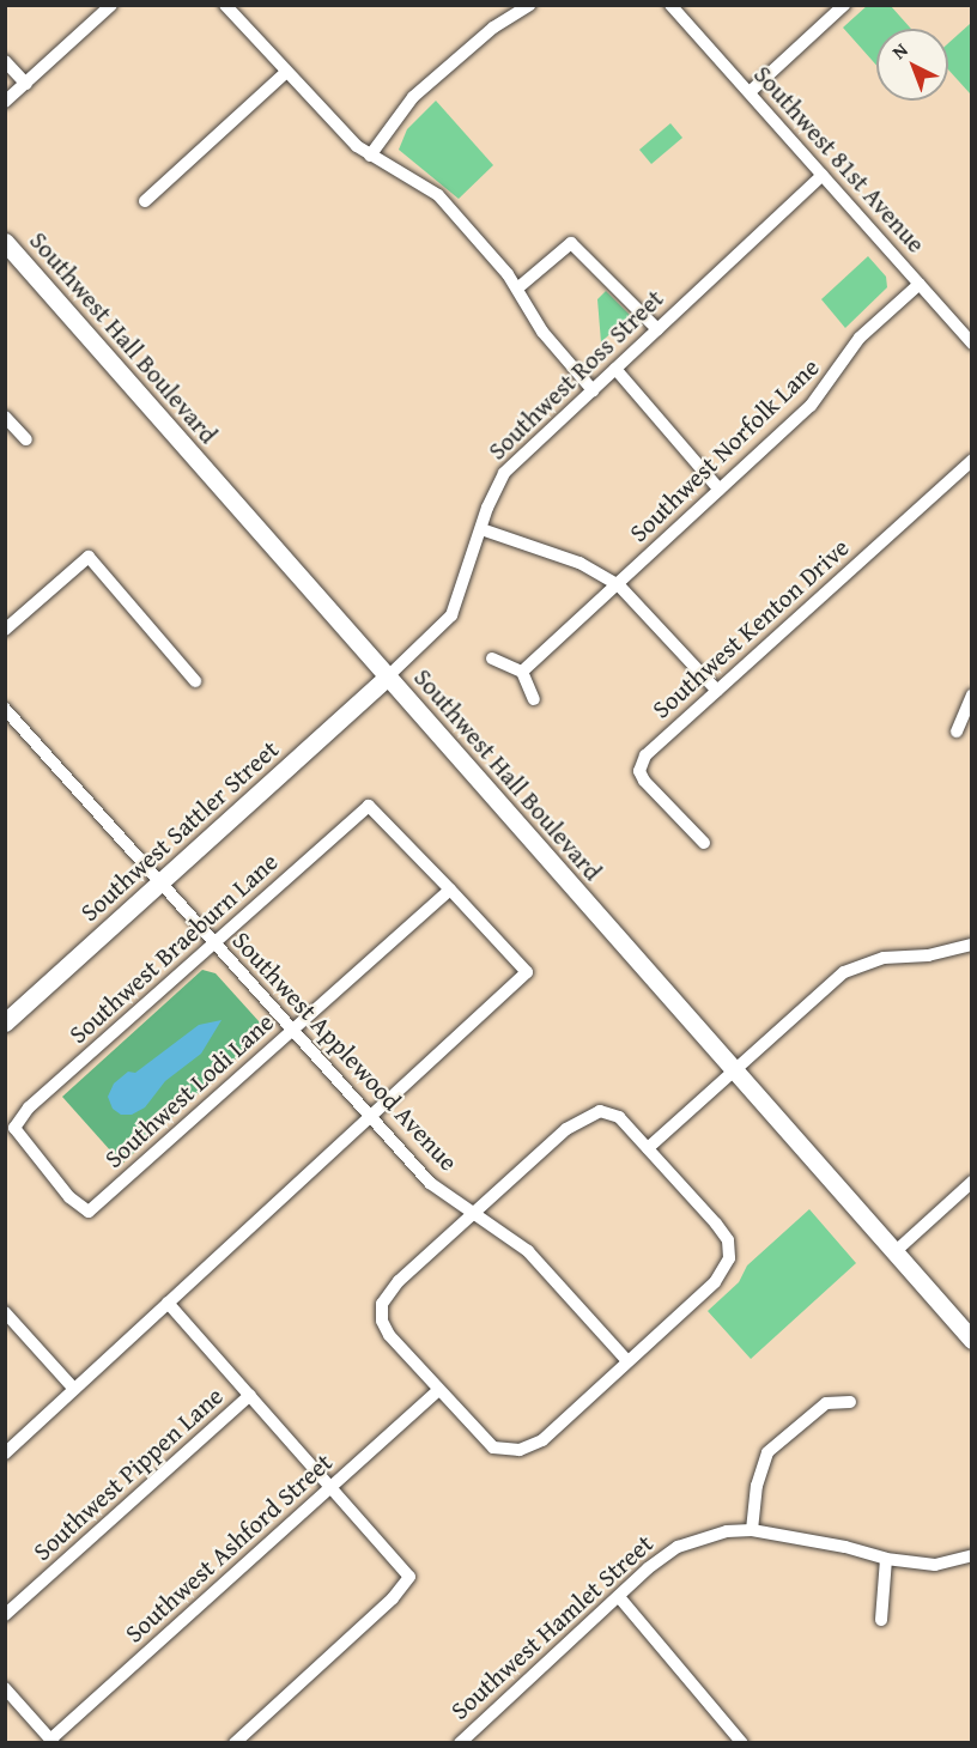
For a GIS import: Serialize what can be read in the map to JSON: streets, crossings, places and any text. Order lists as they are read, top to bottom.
{
  "streets": {
    "main road": ["Southwest Hall Boulevard", "Southwest Sattler Street"],
    "street": [
      "Southwest 81st Avenue",
      "Southwest Ross Street",
      "Southwest Norfolk Lane",
      "Southwest Kenton Drive",
      "Southwest Braeburn Lane",
      "Southwest Applewood Avenue",
      "Southwest Lodi Lane",
      "Southwest Pippen Lane",
      "Southwest Ashford Street",
      "Southwest Hamlet Street"
    ]
  },
  "crossings": [
    ["Southwest 81st Avenue", "Southwest Ross Street"],
    ["Southwest 81st Avenue", "Southwest Norfolk Lane"],
    ["Southwest Hall Boulevard", "Southwest Ross Street"],
    ["Southwest Hall Boulevard", "Southwest Sattler Street"],
    ["Southwest Ross Street", "Southwest Sattler Street"],
    ["Southwest Sattler Street", "Southwest Applewood Avenue"],
    ["Southwest Braeburn Lane", "Southwest Applewood Avenue"],
    ["Southwest Braeburn Lane", "Southwest Lodi Lane"],
    ["Southwest Applewood Avenue", "Southwest Lodi Lane"]
  ],
  "north": "top left"
}
